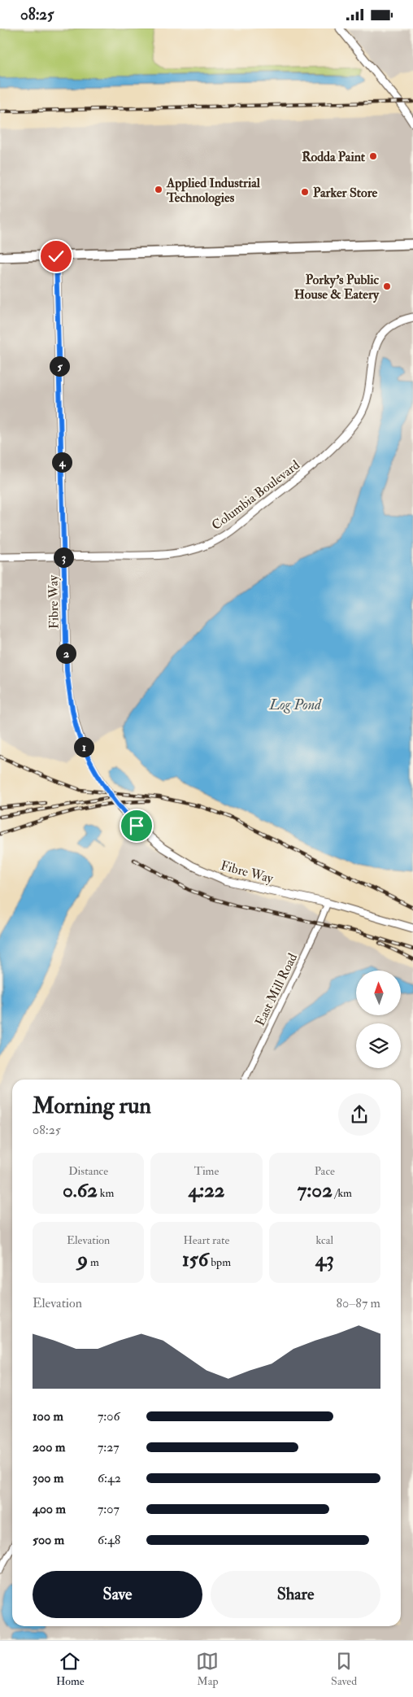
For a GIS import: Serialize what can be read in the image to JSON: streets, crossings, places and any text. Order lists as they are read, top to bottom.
{
  "streets": {
    "street": ["Columbia Boulevard", "Fibre Way", "East Mill Road"]
  },
  "crossings": [
    ["Columbia Boulevard", "Fibre Way"],
    ["Fibre Way", "East Mill Road"]
  ],
  "water": ["Log Pond"],
  "places": [
    "Rodda Paint",
    "Applied Industrial Technologies",
    "Parker Store",
    "Porky's Public House & Eatery"
  ],
  "north": "top",
  "page": {
    "status": "08:25",
    "pins": [
      "5",
      "4",
      "3",
      "2",
      "1"
    ],
    "heading": ["Morning run", "08:25"],
    "stats": [
      ["Distance", "0.62 km"],
      ["Time", "4:22"],
      ["Pace", "7:02 /km"],
      ["Elevation", "9 m"],
      ["Heart rate", "156 bpm"],
      ["kcal", "43"]
    ],
    "chart": ["Elevation", "80–87 m"],
    "list": [
      {
        "name": "100 m",
        "note": "7:06"
      },
      {
        "name": "200 m",
        "note": "7:27"
      },
      {
        "name": "300 m",
        "note": "6:42"
      },
      {
        "name": "400 m",
        "note": "7:07"
      },
      {
        "name": "500 m",
        "note": "6:48"
      }
    ],
    "buttons": ["Save", "Share"],
    "tabs": ["Home", "Map", "Saved"]
  }
}
